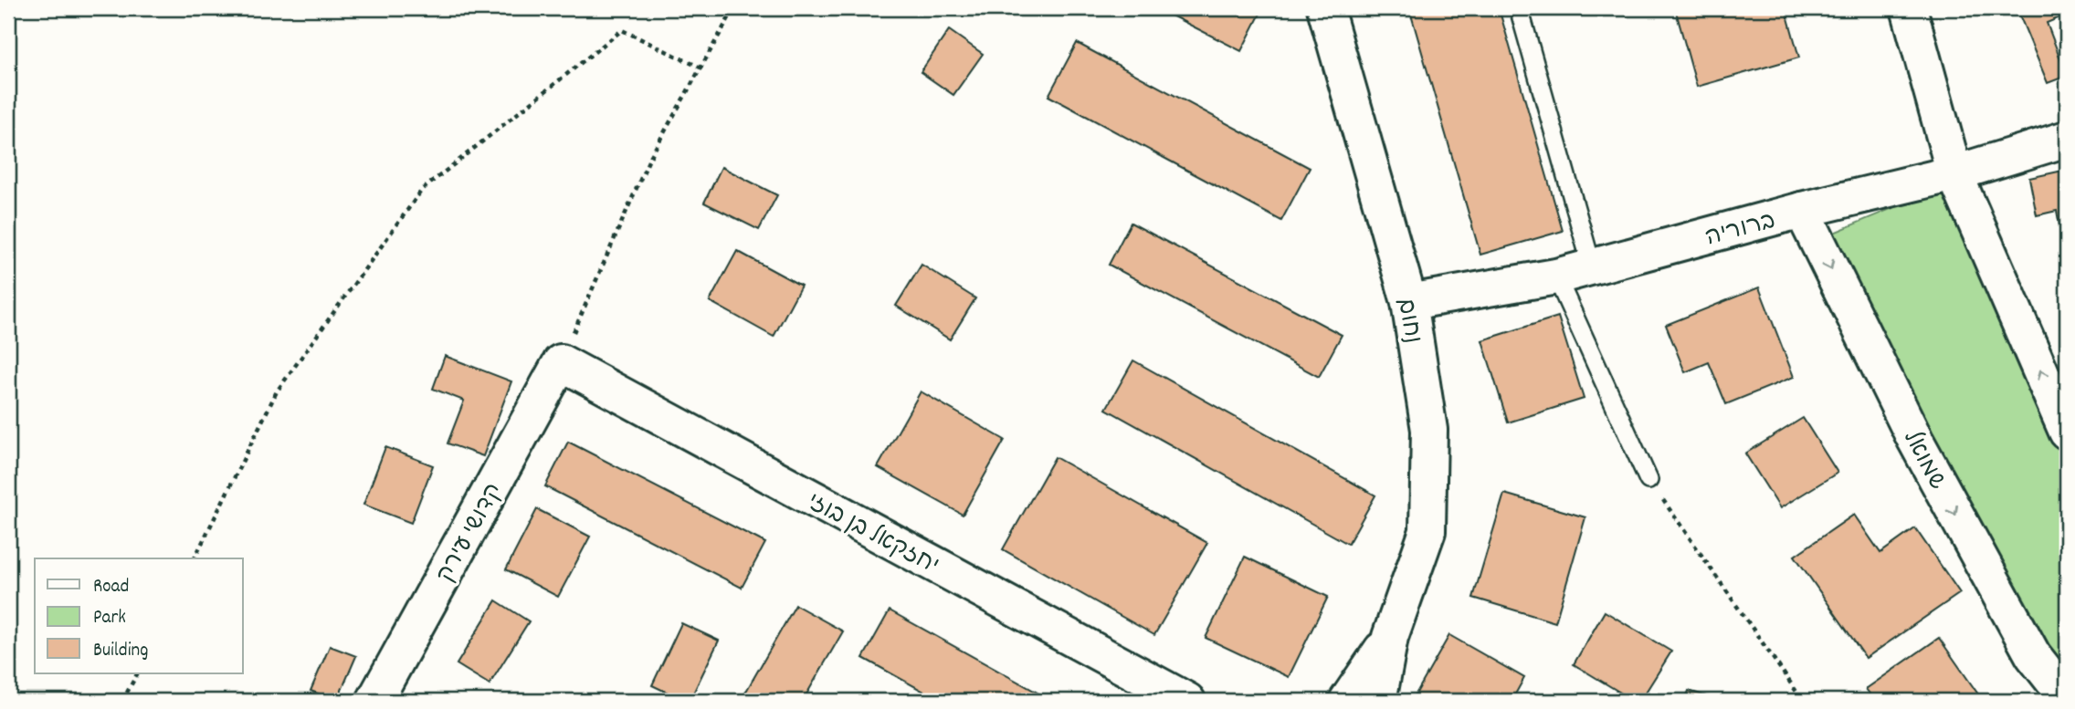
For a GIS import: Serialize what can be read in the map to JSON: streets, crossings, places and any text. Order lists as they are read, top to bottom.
{
  "streets": {
    "street": [
      "ברוריה",
      "נחום",
      "שמואל",
      "קדושי עירק",
      "יחזקאל בן בוזי"
    ]
  },
  "crossings": [
    ["ברוריה", "נחום"],
    ["ברוריה", "שמואל"],
    ["קדושי עירק", "יחזקאל בן בוזי"]
  ],
  "legend": ["Road", "Park", "Building"]
}
